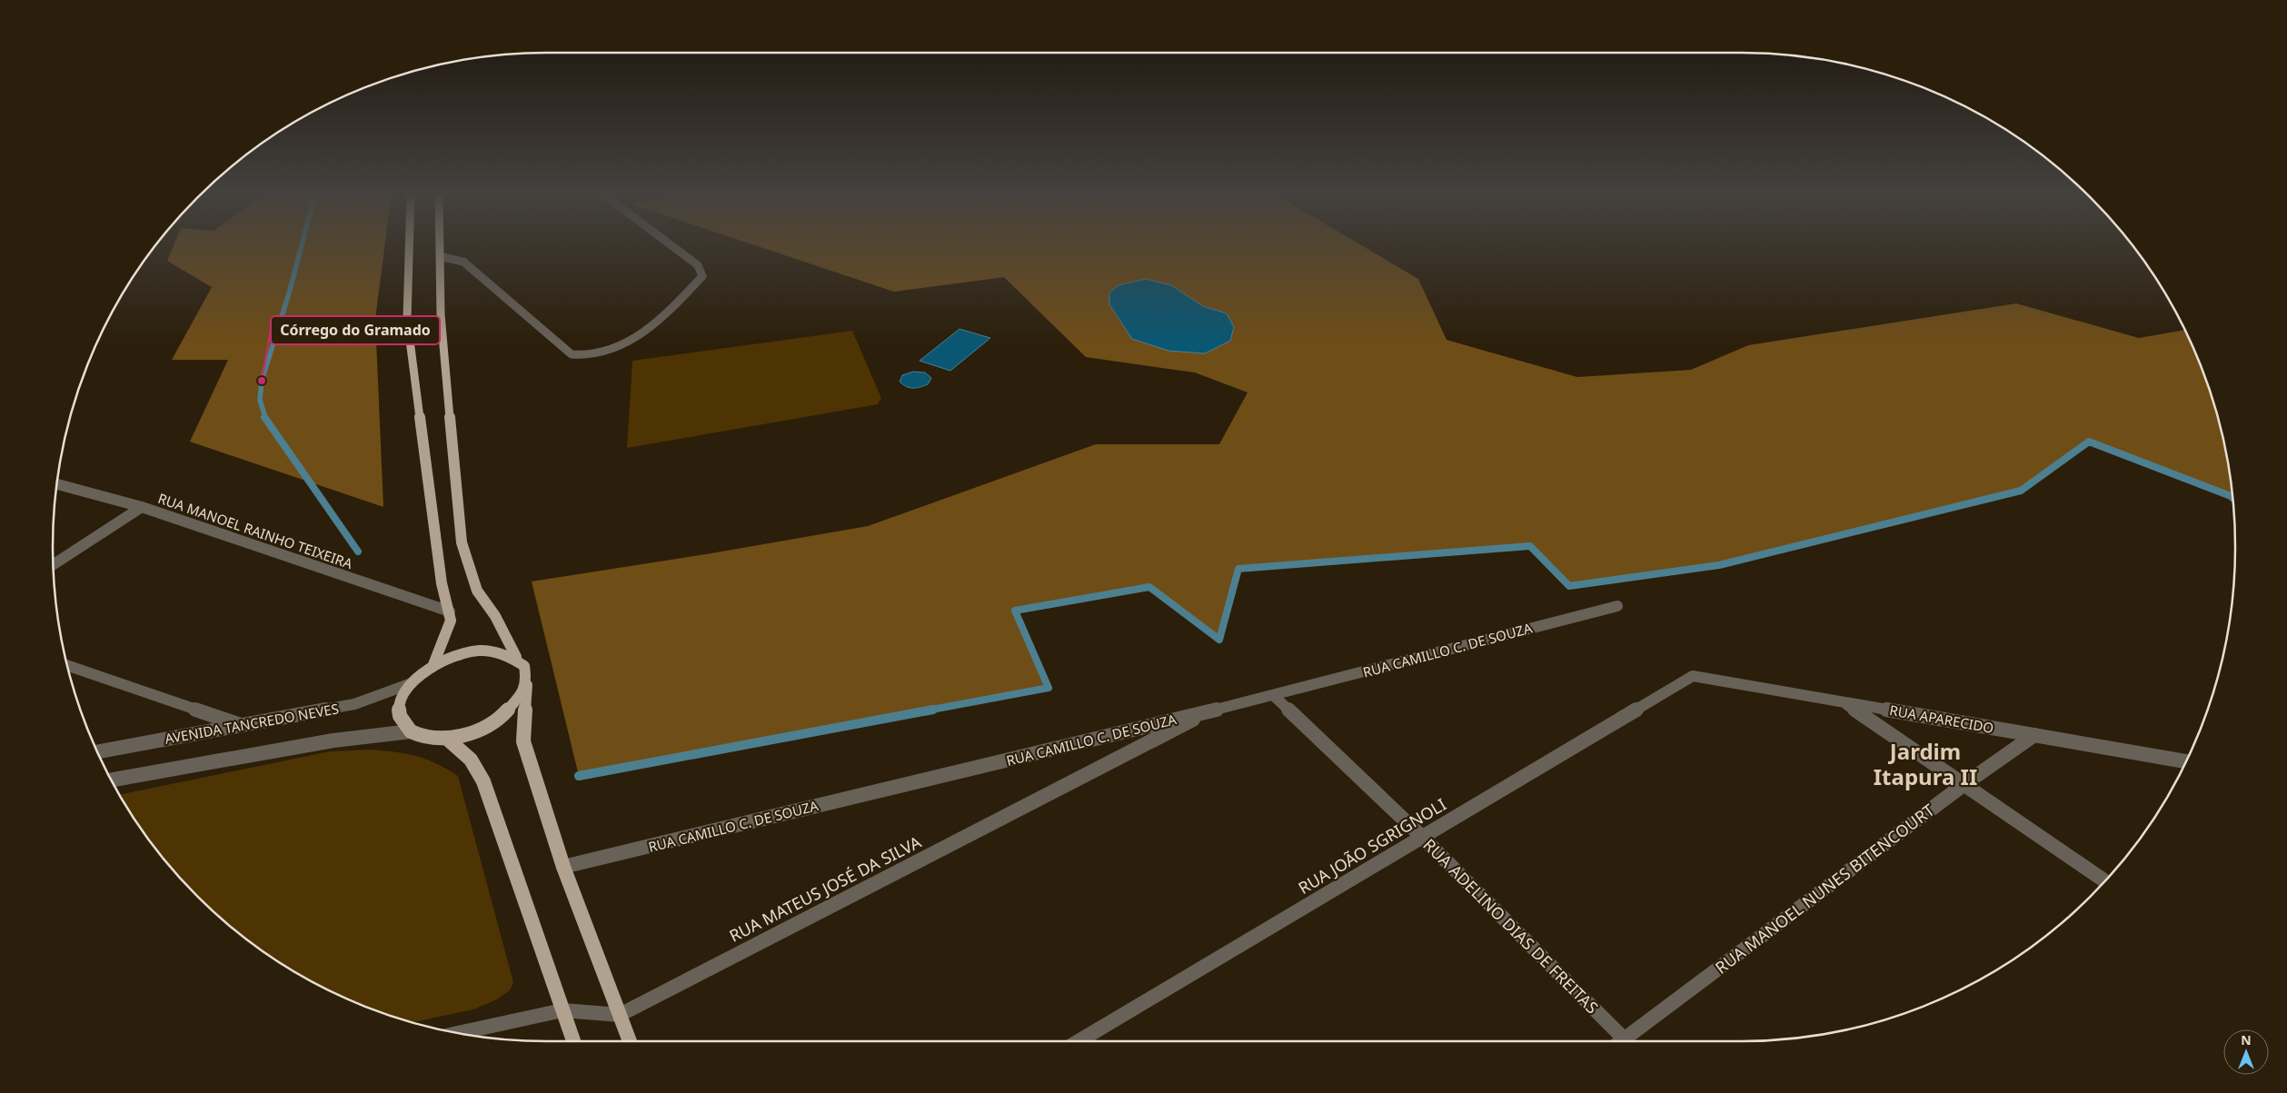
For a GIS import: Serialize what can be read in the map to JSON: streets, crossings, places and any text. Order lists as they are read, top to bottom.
{
  "streets": {
    "street": [
      "RUA MANOEL RAINHO TEIXEIRA",
      "RUA CAMILLO C. DE SOUZA",
      "RUA APARECIDO",
      "AVENIDA TANCREDO NEVES",
      "RUA JOÃO SGRIGNOLI",
      "RUA MATEUS JOSÉ DA SILVA",
      "RUA MANOEL NUNES BITENCOURT",
      "RUA ADELINO DIAS DE FREITAS"
    ]
  },
  "crossings": [
    ["RUA CAMILLO C. DE SOUZA", "RUA MATEUS JOSÉ DA SILVA"],
    ["RUA CAMILLO C. DE SOUZA", "RUA ADELINO DIAS DE FREITAS"],
    ["RUA APARECIDO", "RUA JOÃO SGRIGNOLI"],
    ["RUA APARECIDO", "RUA MANOEL NUNES BITENCOURT"],
    ["RUA JOÃO SGRIGNOLI", "RUA ADELINO DIAS DE FREITAS"]
  ],
  "districts": ["Jardim Itapura II"],
  "places": ["Córrego do Gramado"],
  "north": "top"
}
